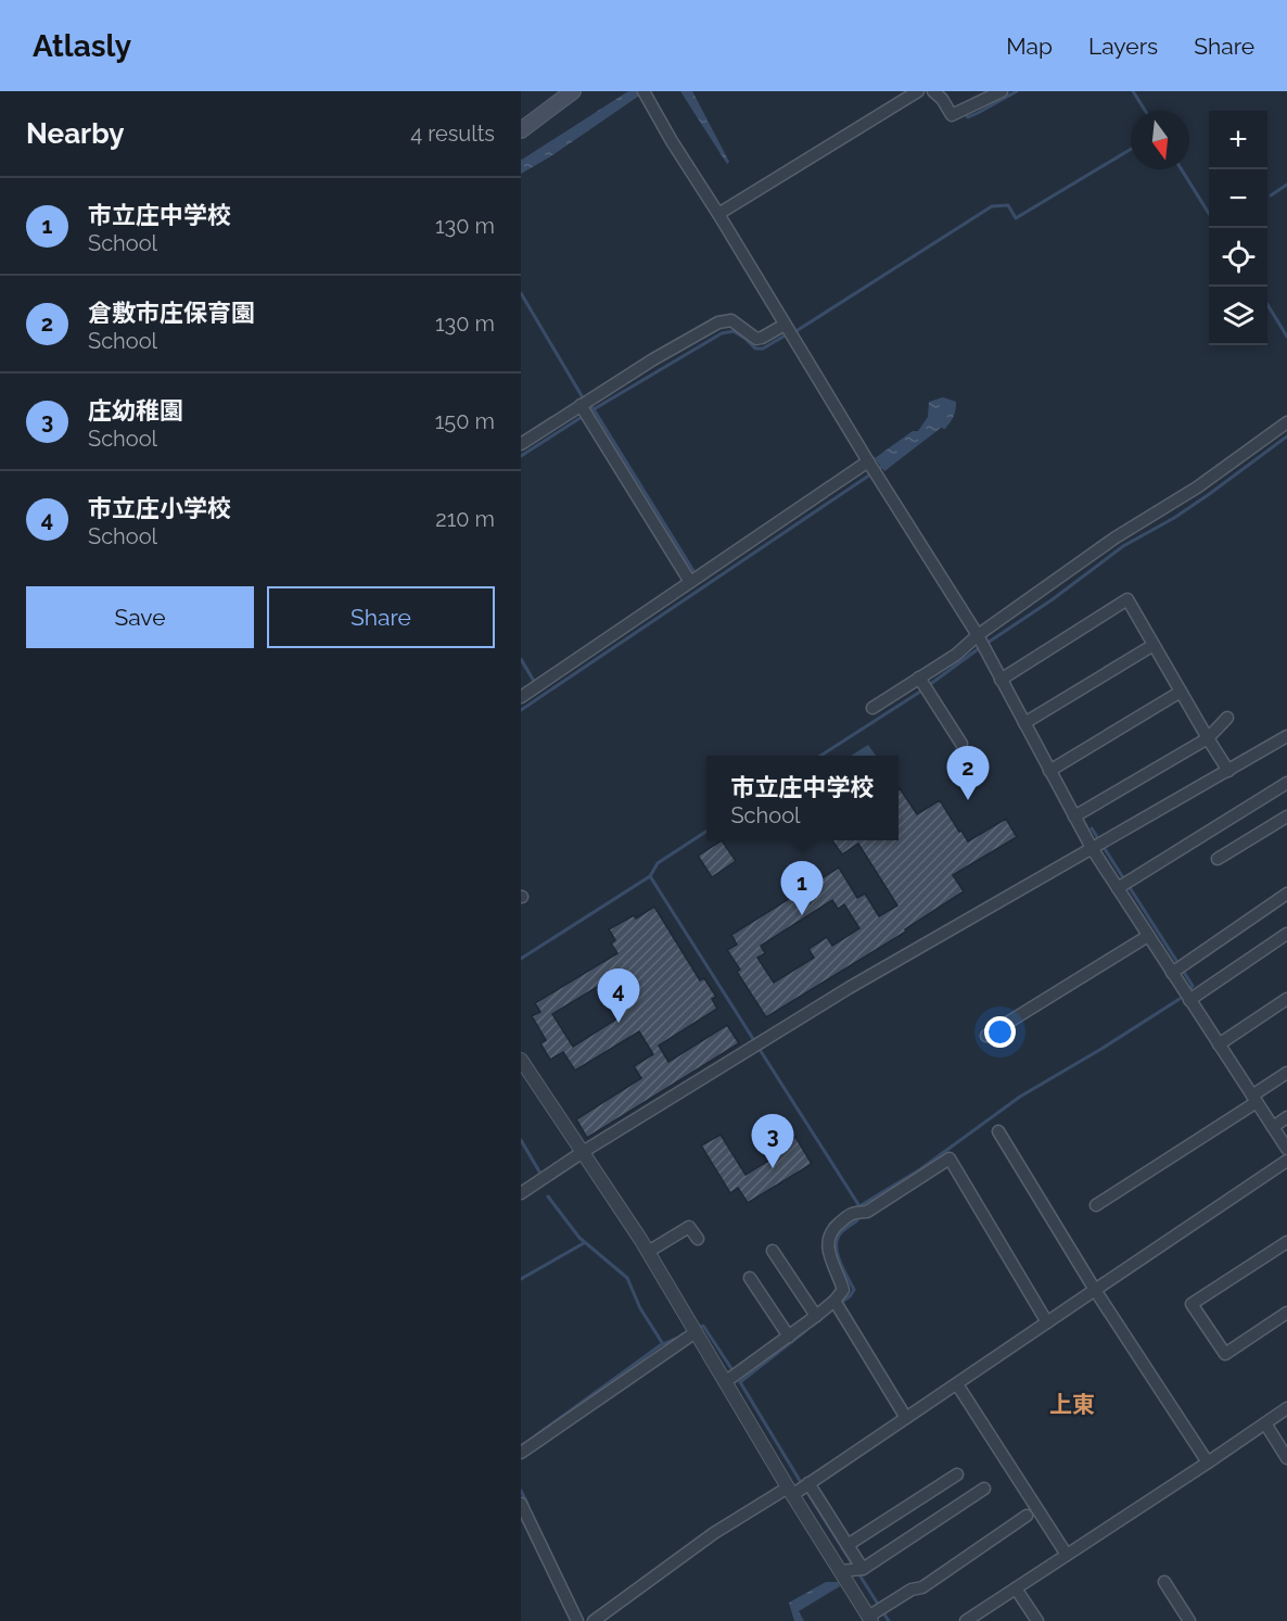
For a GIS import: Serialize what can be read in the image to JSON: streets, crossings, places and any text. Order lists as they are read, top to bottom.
{
  "districts": ["上東"],
  "north": "bottom",
  "page": {
    "header": "Atlasly",
    "nav": ["Map", "Layers", "Share"],
    "heading": ["Nearby", "4 results"],
    "map_buttons": ["+", "−"],
    "list": [
      {
        "mark": "1",
        "name": "市立庄中学校",
        "note": "School",
        "value": "130 m"
      },
      {
        "mark": "2",
        "name": "倉敷市庄保育園",
        "note": "School",
        "value": "130 m"
      },
      {
        "mark": "3",
        "name": "庄幼稚園",
        "note": "School",
        "value": "150 m"
      },
      {
        "mark": "4",
        "name": "市立庄小学校",
        "note": "School",
        "value": "210 m"
      }
    ],
    "buttons": ["Save", "Share"],
    "pins": [
      "2",
      "1",
      "4",
      "3"
    ],
    "popup": ["市立庄中学校", "School"]
  }
}
